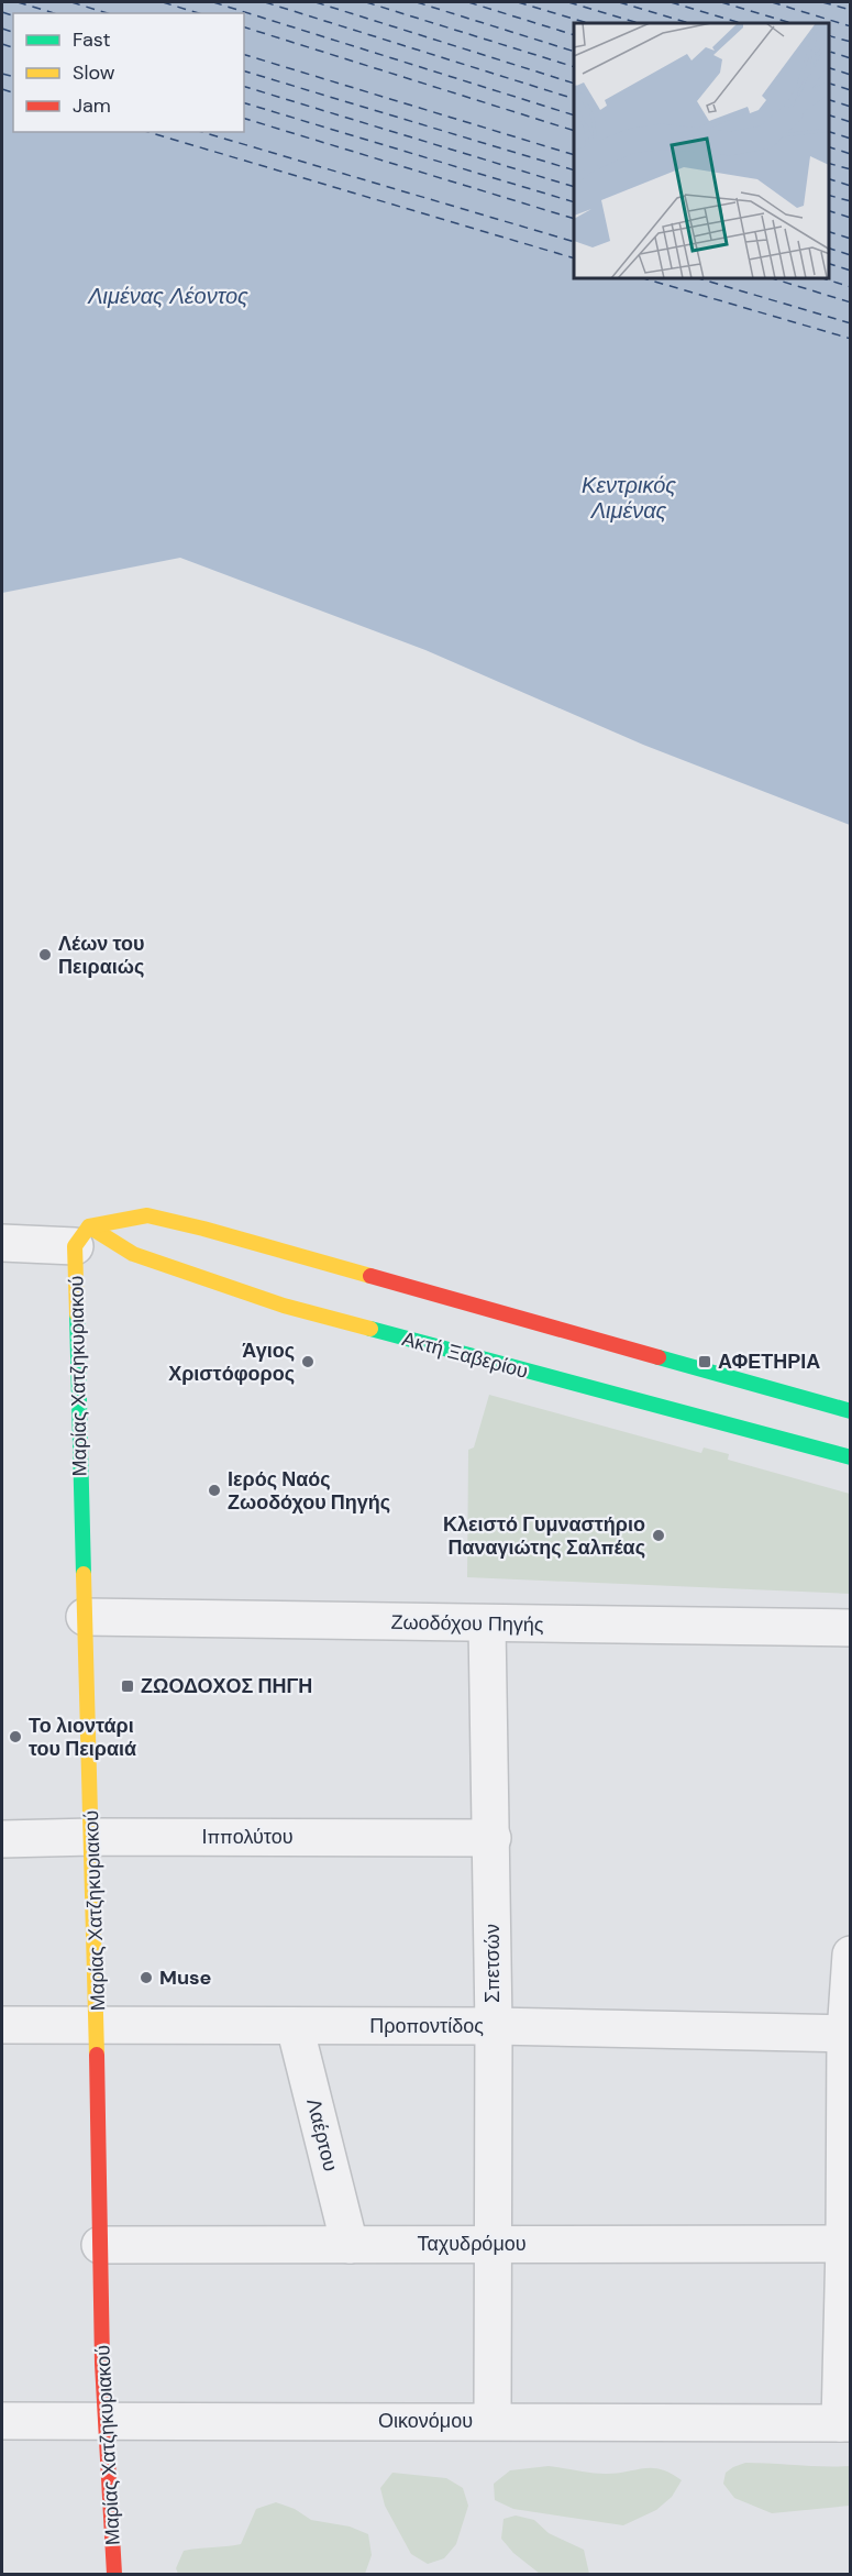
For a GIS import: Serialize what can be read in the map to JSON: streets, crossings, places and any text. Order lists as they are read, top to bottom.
{
  "streets": {
    "main road": ["Ακτή Ξαβερίου", "Μαρίας Χατζηκυριακού"],
    "street": [
      "Ζωοδόχου Πηγής",
      "Ιππολύτου",
      "Σπετσών",
      "Προποντίδος",
      "Λαέρτου",
      "Ταχυδρόμου",
      "Οικονόμου"
    ]
  },
  "crossings": [
    ["Ακτή Ξαβερίου", "Μαρίας Χατζηκυριακού"],
    ["Μαρίας Χατζηκυριακού", "Ζωοδόχου Πηγής"],
    ["Μαρίας Χατζηκυριακού", "Ιππολύτου"],
    ["Μαρίας Χατζηκυριακού", "Προποντίδος"],
    ["Μαρίας Χατζηκυριακού", "Ταχυδρόμου"],
    ["Μαρίας Χατζηκυριακού", "Οικονόμου"],
    ["Ζωοδόχου Πηγής", "Σπετσών"],
    ["Ιππολύτου", "Σπετσών"],
    ["Σπετσών", "Προποντίδος"],
    ["Σπετσών", "Ταχυδρόμου"],
    ["Σπετσών", "Οικονόμου"],
    ["Προποντίδος", "Λαέρτου"],
    ["Λαέρτου", "Ταχυδρόμου"]
  ],
  "water": ["Λιμένας Λέοντος", "Κεντρικός Λιμένας"],
  "places": {
    "other": [
      "Λέων του Πειραιώς",
      "Άγιος Χριστόφορος",
      "Ιερός Ναός Ζωοδόχου Πηγής",
      "Κλειστό Γυμναστήριο Παναγιώτης Σαλπέας",
      "Το λιοντάρι του Πειραιά",
      "Muse"
    ],
    "transit": ["ΑΦΕΤΗΡΙΑ", "ΖΩΟΔΟΧΟΣ ΠΗΓΗ"]
  },
  "legend": ["Fast", "Slow", "Jam"]
}
